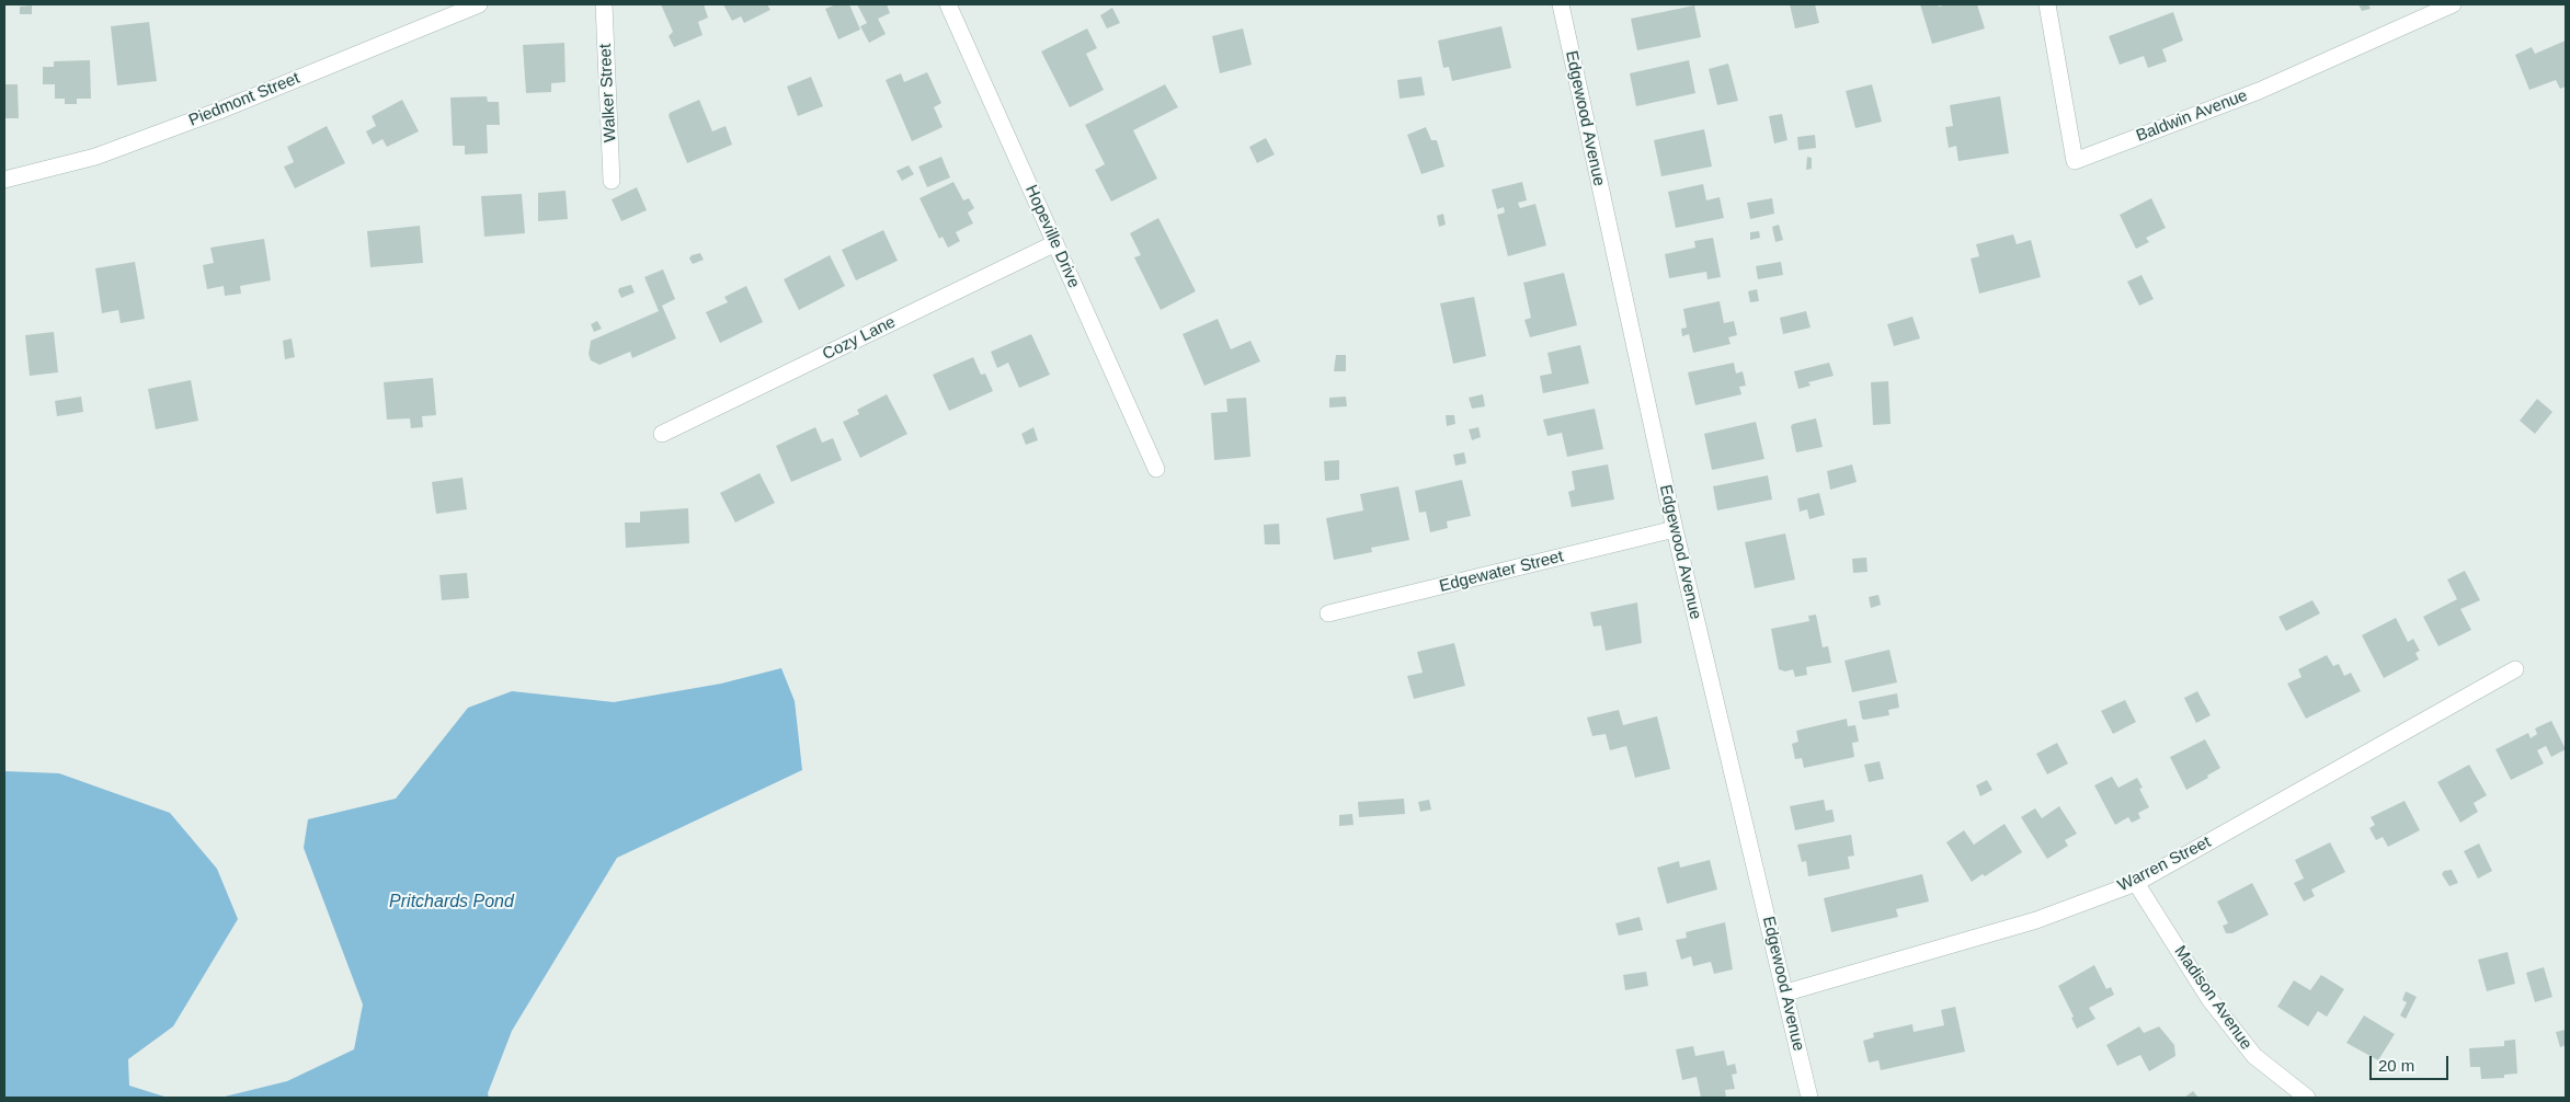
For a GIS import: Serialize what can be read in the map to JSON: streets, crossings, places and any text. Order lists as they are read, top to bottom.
{
  "streets": {
    "street": [
      "Walker Street",
      "Piedmont Street",
      "Baldwin Avenue",
      "Edgewood Avenue",
      "Hopeville Drive",
      "Cozy Lane",
      "Edgewater Street",
      "Warren Street",
      "Madison Avenue"
    ]
  },
  "crossings": [
    ["Edgewood Avenue", "Edgewater Street"],
    ["Edgewood Avenue", "Warren Street"],
    ["Hopeville Drive", "Cozy Lane"],
    ["Warren Street", "Madison Avenue"]
  ],
  "water": ["Pritchards Pond"],
  "scale_bar": "20 m"
}
